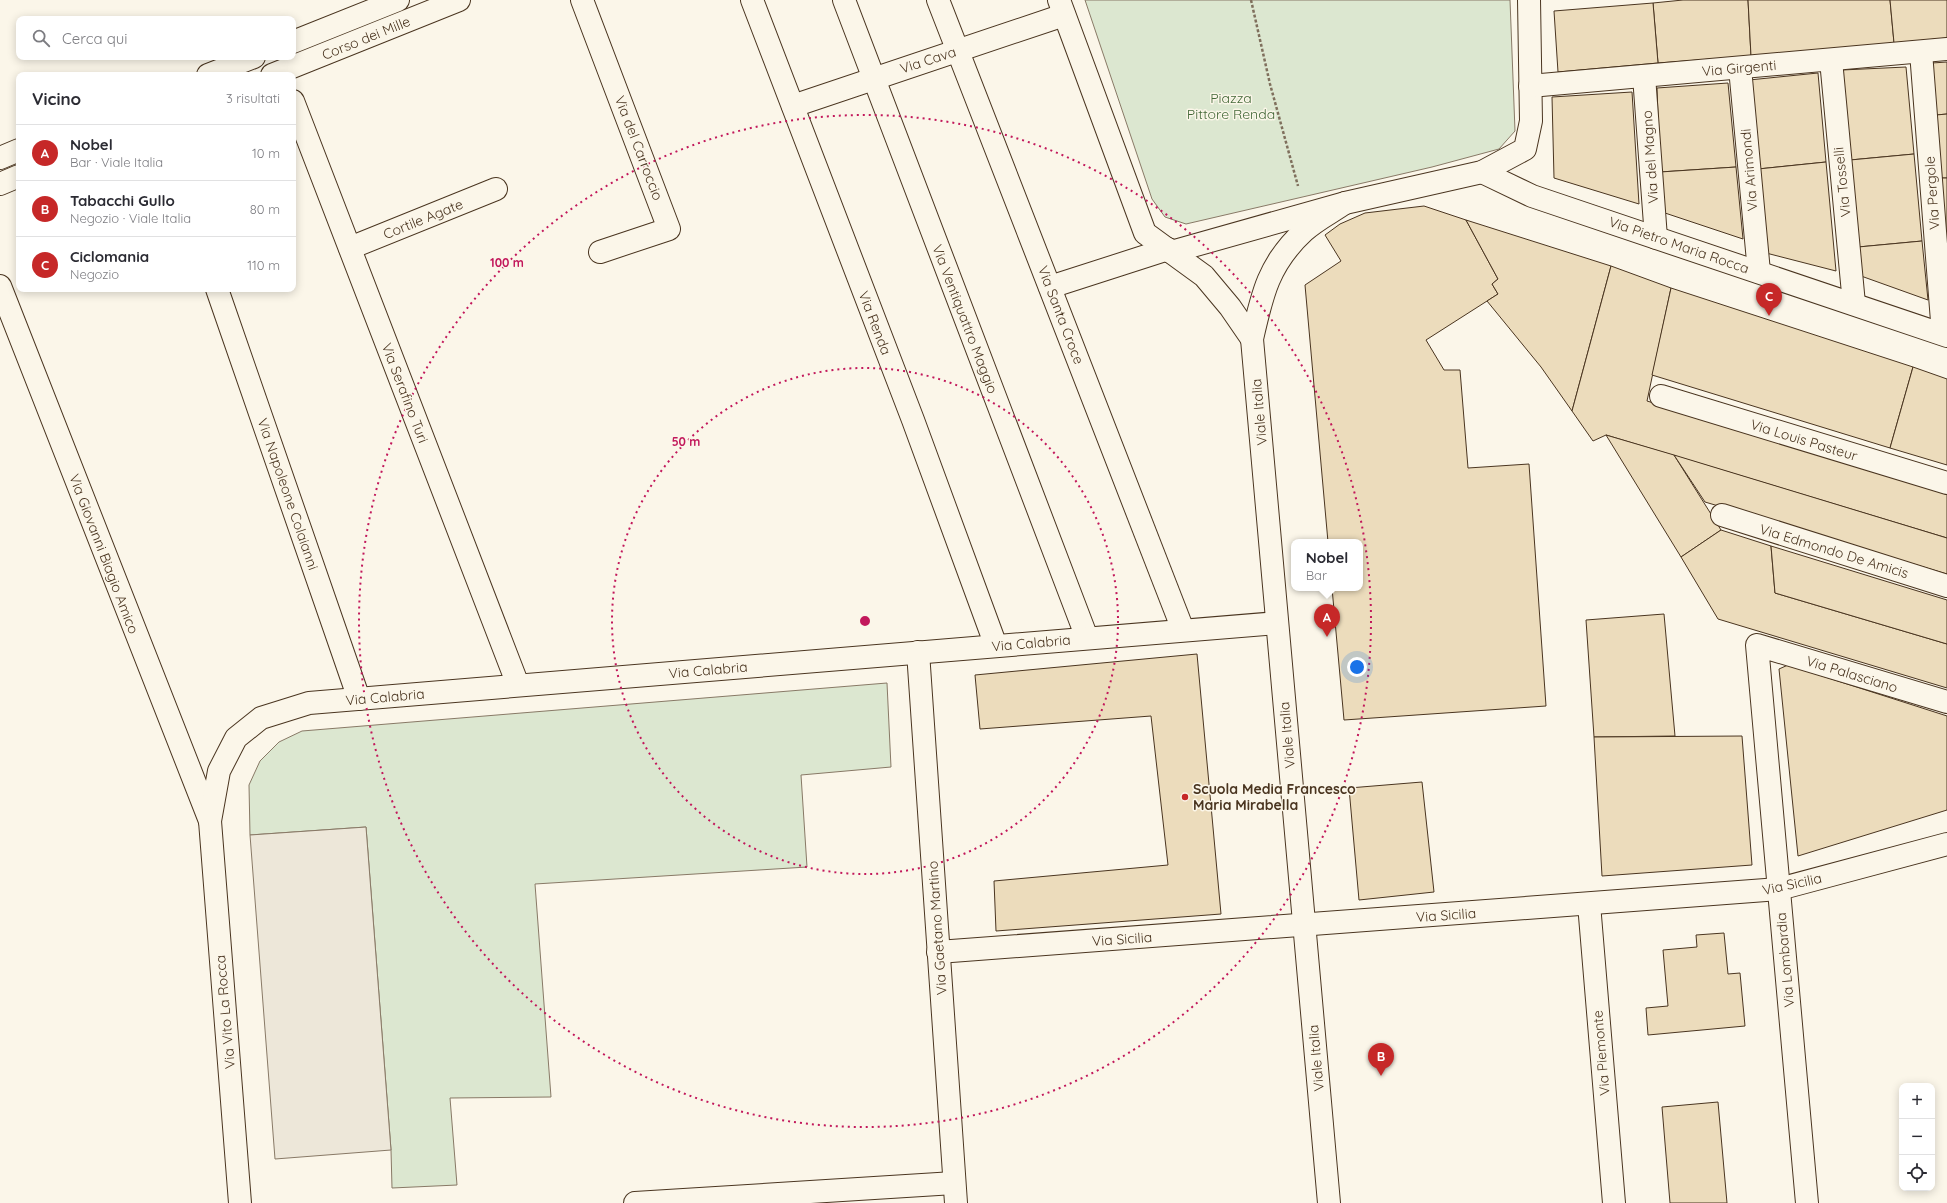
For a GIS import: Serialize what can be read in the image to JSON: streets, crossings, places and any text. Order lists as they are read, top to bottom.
{
  "streets": {
    "street": [
      "Corso dei Mille",
      "Via Cava",
      "Via Girgenti",
      "Via del Carroccio",
      "Via del Magno",
      "Via Arimondi",
      "Via Tosselli",
      "Via Pergole",
      "Cortile Agate",
      "Via Pietro Maria Rocca",
      "Via Santa Croce",
      "Via Ventiquattro Maggio",
      "Via Renda",
      "Via Serafino Turi",
      "Viale Italia",
      "Via Louis Pasteur",
      "Via Napoleone Colaianni",
      "Via Edmondo De Amicis",
      "Via Giovanni Biagio Amico",
      "Via Calabria",
      "Via Palasciano",
      "Via Sicilia",
      "Via Gaetano Martino",
      "Via Lombardia",
      "Via Vito La Rocca",
      "Via Piemonte"
    ]
  },
  "crossings": [
    ["Via Cava", "Via Santa Croce"],
    ["Via Cava", "Via Ventiquattro Maggio"],
    ["Via Cava", "Via Renda"],
    ["Via Girgenti", "Via del Magno"],
    ["Via Girgenti", "Via Arimondi"],
    ["Via Girgenti", "Via Tosselli"],
    ["Via Girgenti", "Via Pergole"],
    ["Via del Magno", "Via Pietro Maria Rocca"],
    ["Via Arimondi", "Via Pietro Maria Rocca"],
    ["Via Tosselli", "Via Pietro Maria Rocca"],
    ["Via Pergole", "Via Pietro Maria Rocca"],
    ["Cortile Agate", "Via Serafino Turi"],
    ["Via Santa Croce", "Via Calabria"],
    ["Via Ventiquattro Maggio", "Via Calabria"],
    ["Via Renda", "Via Calabria"],
    ["Via Serafino Turi", "Via Calabria"],
    ["Viale Italia", "Via Calabria"],
    ["Viale Italia", "Via Sicilia"],
    ["Via Napoleone Colaianni", "Via Calabria"],
    ["Via Giovanni Biagio Amico", "Via Calabria"],
    ["Via Giovanni Biagio Amico", "Via Vito La Rocca"],
    ["Via Calabria", "Via Gaetano Martino"],
    ["Via Calabria", "Via Vito La Rocca"],
    ["Via Palasciano", "Via Lombardia"],
    ["Via Sicilia", "Via Gaetano Martino"],
    ["Via Sicilia", "Via Lombardia"],
    ["Via Sicilia", "Via Piemonte"]
  ],
  "parks": ["Piazza Pittore Renda"],
  "places": ["Scuola Media Francesco Maria Mirabella"],
  "page": {
    "search": "Cerca qui",
    "heading": ["Vicino", "3 risultati"],
    "list": [
      {
        "mark": "A",
        "name": "Nobel",
        "note": "Bar · Viale Italia",
        "value": "10 m"
      },
      {
        "mark": "B",
        "name": "Tabacchi Gullo",
        "note": "Negozio · Viale Italia",
        "value": "80 m"
      },
      {
        "mark": "C",
        "name": "Ciclomania",
        "note": "Negozio",
        "value": "110 m"
      }
    ],
    "pins": ["C", "A", "B"],
    "popup": ["Nobel", "Bar"],
    "map_buttons": ["+", "−"]
  },
  "rings": ["100 m", "50 m"]
}
